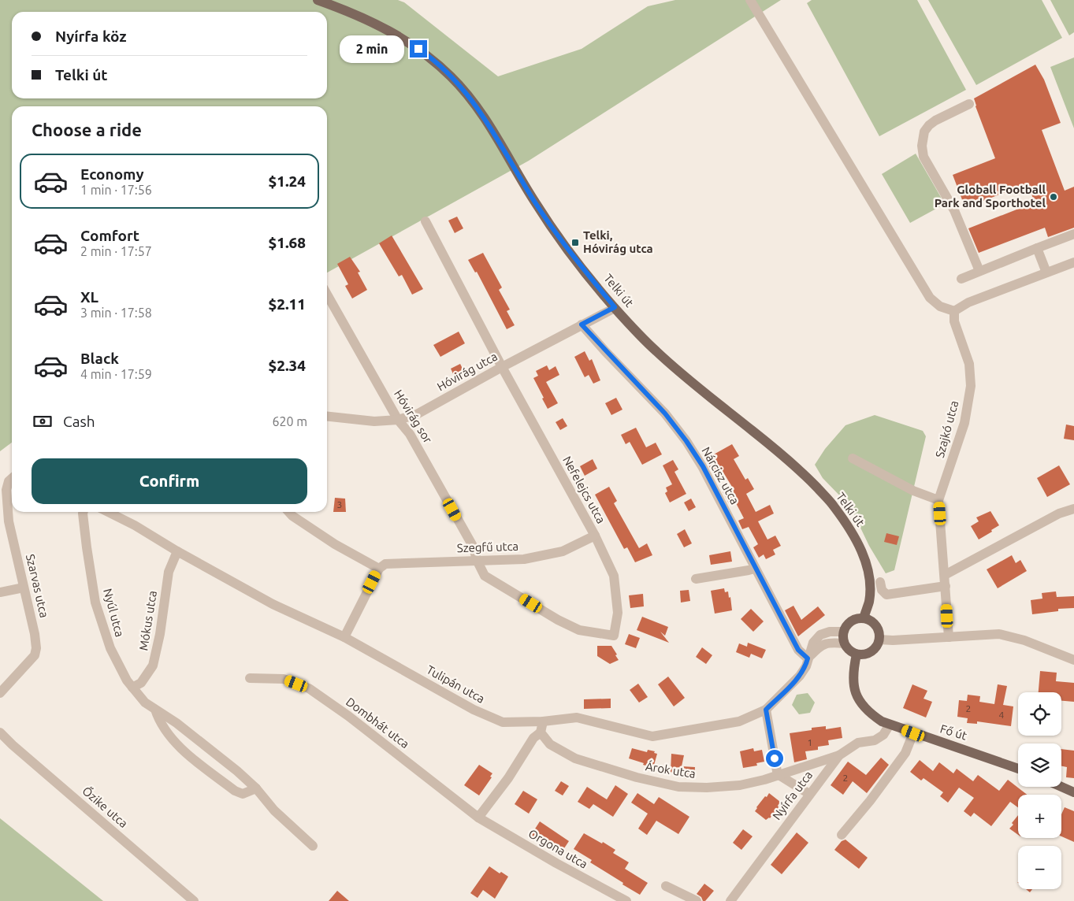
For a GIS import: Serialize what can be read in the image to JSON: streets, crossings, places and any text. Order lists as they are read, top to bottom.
{
  "streets": {
    "main road": ["Telki út", "Fő út"],
    "street": [
      "Hóvirág utca",
      "Hóvirág sor",
      "Szajkó utca",
      "Nárcisz utca",
      "Nefelejcs utca",
      "Szegfű utca",
      "Szarvas utca",
      "Nyúl utca",
      "Mókus utca",
      "Tulipán utca",
      "Dombhát utca",
      "Árok utca",
      "Nyírfa utca",
      "Őzike utca",
      "Orgona utca"
    ]
  },
  "crossings": [
    ["Telki út", "Hóvirág utca"],
    ["Telki út", "Tulipán utca"],
    ["Telki út", "Fő út"],
    ["Hóvirág utca", "Hóvirág sor"],
    ["Hóvirág utca", "Nárcisz utca"],
    ["Hóvirág utca", "Nefelejcs utca"],
    ["Hóvirág sor", "Nefelejcs utca"],
    ["Hóvirág sor", "Szegfű utca"],
    ["Nárcisz utca", "Tulipán utca"],
    ["Nefelejcs utca", "Szegfű utca"],
    ["Nyúl utca", "Mókus utca"],
    ["Mókus utca", "Tulipán utca"],
    ["Tulipán utca", "Fő út"],
    ["Dombhát utca", "Orgona utca"],
    ["Fő út", "Nyírfa utca"],
    ["Árok utca", "Nyírfa utca"]
  ],
  "places": {
    "other": ["Globall Football Park and Sporthotel"],
    "transit": ["Telki, Hóvirág utca"]
  },
  "house_numbers": [
    "3",
    "2",
    "4",
    "1",
    "2"
  ],
  "page": {
    "banner": ["Nyírfa köz", "Telki út"],
    "bubble": "2 min",
    "heading": "Choose a ride",
    "list": [
      {
        "name": "Economy",
        "note": "1 min · 17:56",
        "value": "$1.24"
      },
      {
        "name": "Comfort",
        "note": "2 min · 17:57",
        "value": "$1.68"
      },
      {
        "name": "XL",
        "note": "3 min · 17:58",
        "value": "$2.11"
      },
      {
        "name": "Black",
        "note": "4 min · 17:59",
        "value": "$2.34"
      }
    ],
    "pay": ["Cash", "620 m"],
    "buttons": "Confirm",
    "map_buttons": ["+", "−"]
  }
}
